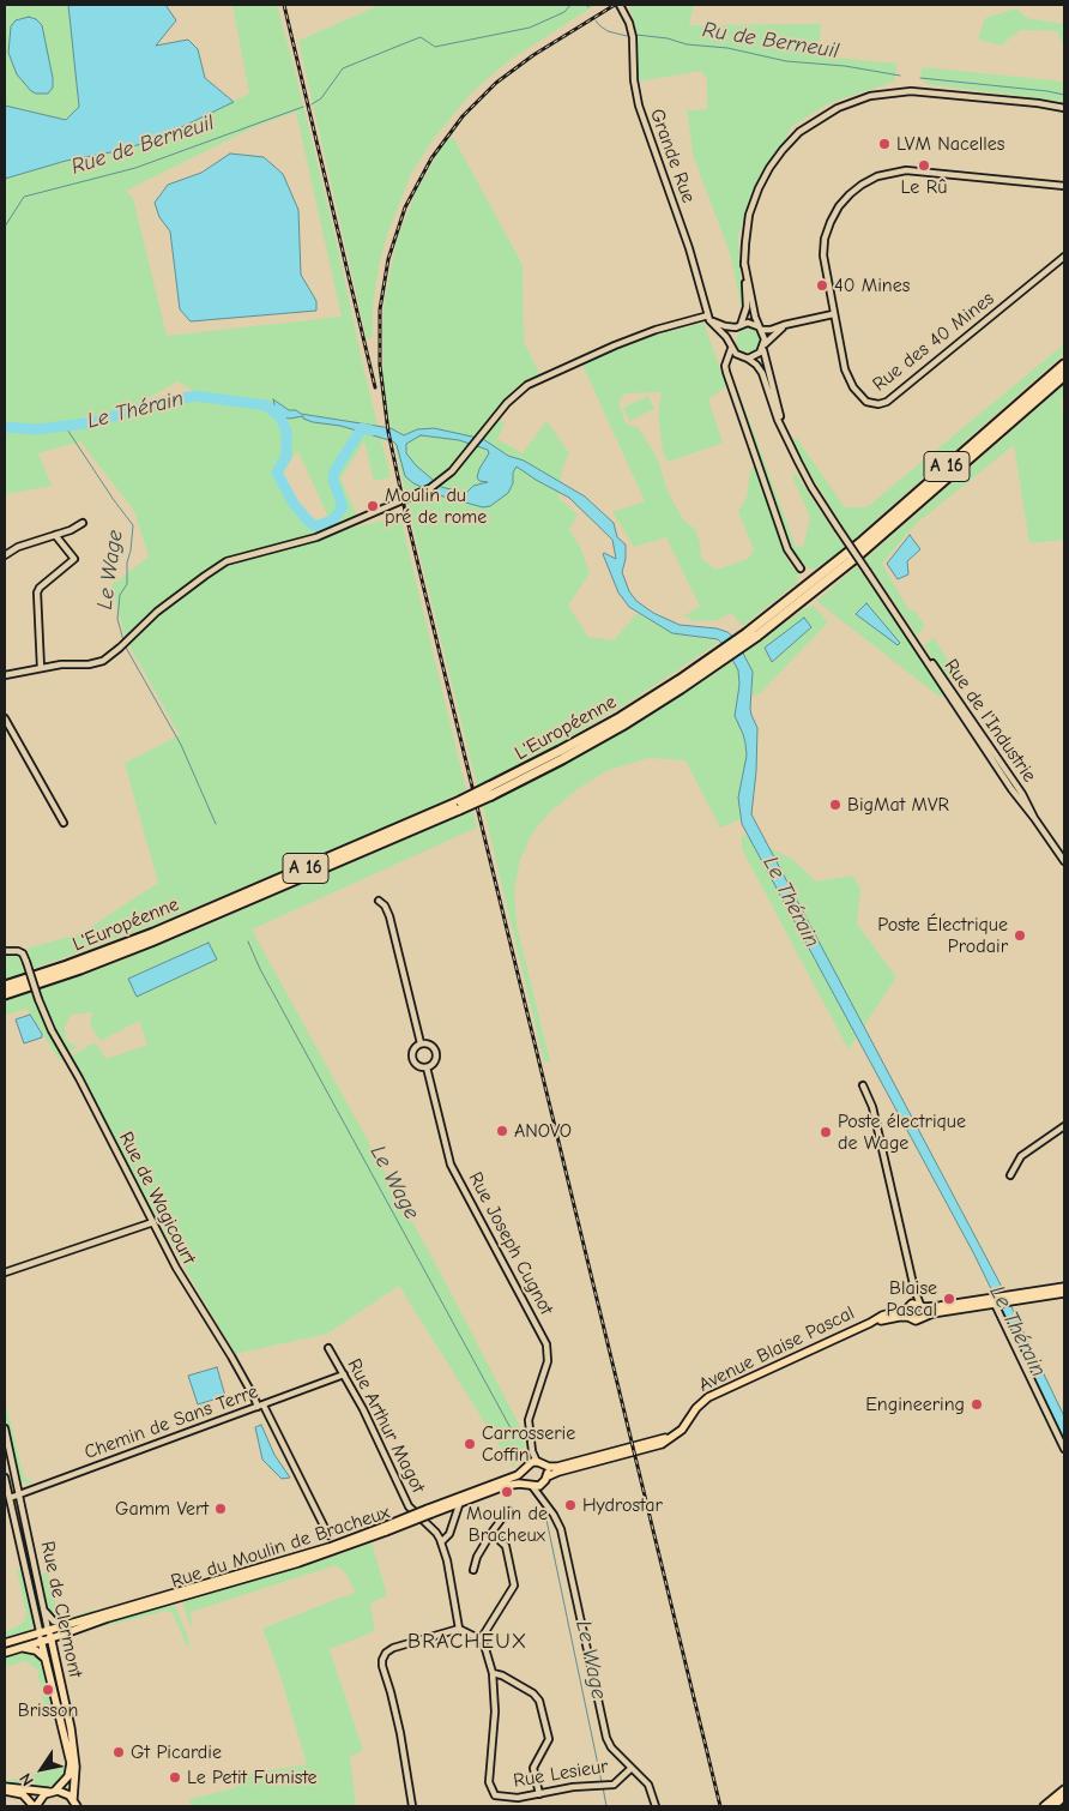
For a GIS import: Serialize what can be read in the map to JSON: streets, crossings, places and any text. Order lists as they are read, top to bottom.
{
  "streets": {
    "highway": ["A 16", "L'Européenne"],
    "main road": ["Avenue Blaise Pascal", "Rue du Moulin de Bracheux", "Rue de Clermont"],
    "street": [
      "Grande Rue",
      "Rue des 40 Mines",
      "Rue de l'Industrie",
      "Rue de Wagicourt",
      "Rue Joseph Cugnot",
      "Chemin de Sans Terre",
      "Rue Arthur Magot",
      "Rue Lesieur"
    ]
  },
  "crossings": [
    ["Rue de Wagicourt", "Chemin de Sans Terre"],
    ["Rue Joseph Cugnot", "Avenue Blaise Pascal"],
    ["Rue Joseph Cugnot", "Rue du Moulin de Bracheux"],
    ["Avenue Blaise Pascal", "Rue du Moulin de Bracheux"],
    ["Chemin de Sans Terre", "Rue Arthur Magot"],
    ["Chemin de Sans Terre", "Rue de Clermont"],
    ["Rue du Moulin de Bracheux", "Rue de Clermont"]
  ],
  "districts": ["BRACHEUX"],
  "water": [
    "Ru de Berneuil",
    "Rue de Berneuil",
    "Le Thérain",
    "Le Wage"
  ],
  "places": [
    "LVM Nacelles",
    "Le Rû",
    "40 Mines",
    "Moulin du pré de rome",
    "BigMat MVR",
    "Poste Électrique Prodair",
    "ANOVO",
    "Poste électrique de Wage",
    "Blaise Pascal",
    "Engineering",
    "Carrosserie Coffin",
    "Moulin de Bracheux",
    "Hydrostar",
    "Gamm Vert",
    "Brisson",
    "Gt Picardie",
    "Le Petit Fumiste"
  ],
  "north": "bottom left"
}
